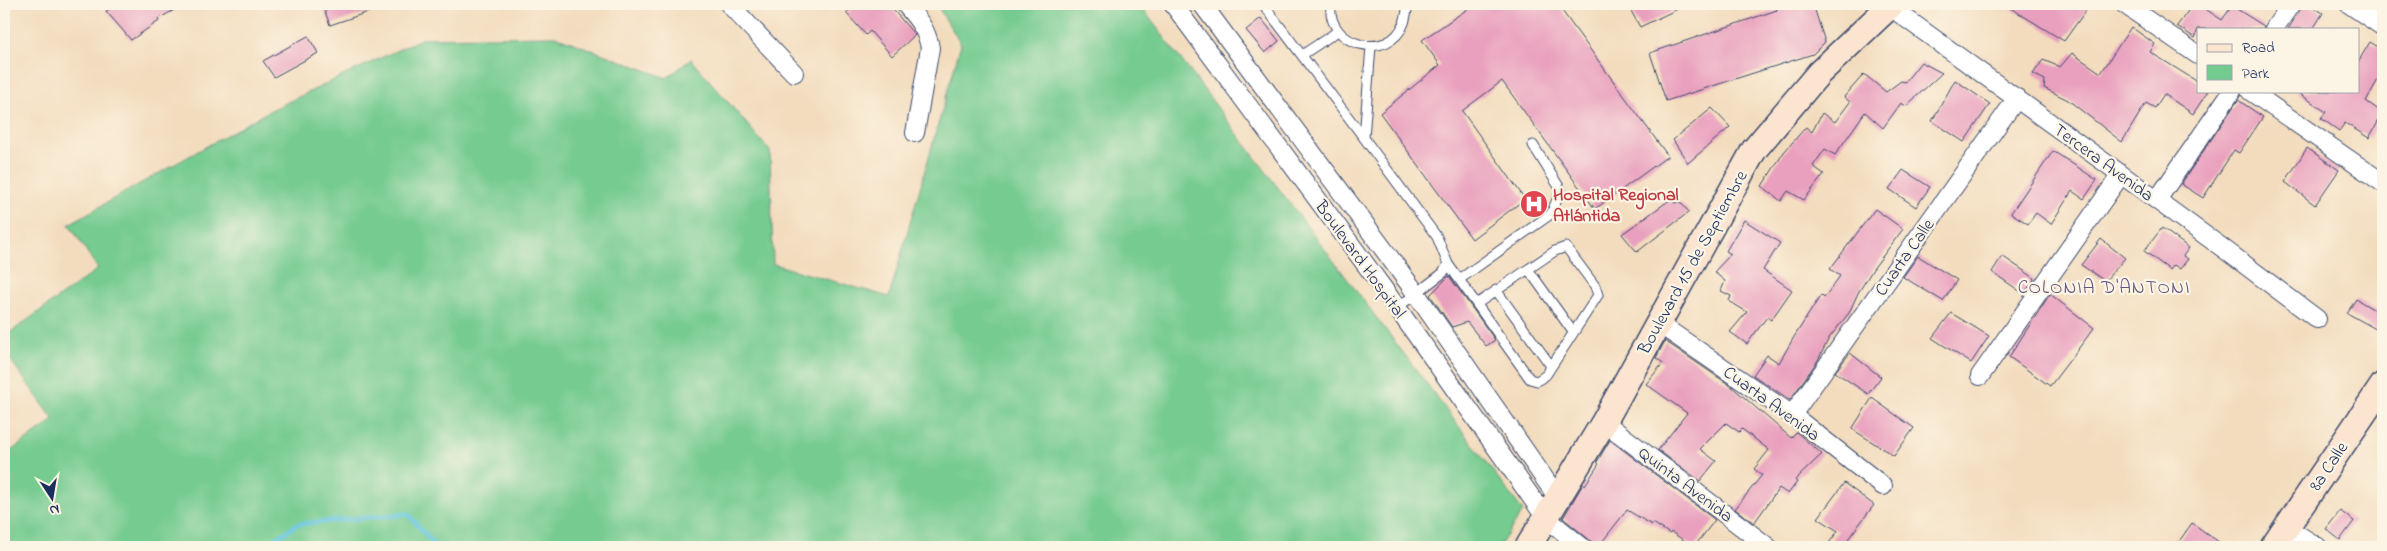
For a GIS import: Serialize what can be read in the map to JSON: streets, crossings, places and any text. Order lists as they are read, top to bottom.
{
  "streets": {
    "street": [
      "Tercera Avenida",
      "Cuarta Calle",
      "Boulevard Hospital",
      "Boulevard 15 de Septiembre",
      "Cuarta Avenida",
      "8a Calle",
      "Quinta Avenida"
    ]
  },
  "crossings": [
    ["Tercera Avenida", "Cuarta Calle"],
    ["Tercera Avenida", "Boulevard 15 de Septiembre"],
    ["Cuarta Calle", "Cuarta Avenida"],
    ["Boulevard Hospital", "Boulevard 15 de Septiembre"],
    ["Boulevard 15 de Septiembre", "Cuarta Avenida"],
    ["Boulevard 15 de Septiembre", "Quinta Avenida"]
  ],
  "districts": ["COLONIA D'ANTONI"],
  "places": {
    "hospital": ["Hospital Regional Atlántida"]
  },
  "legend": ["Road", "Park"],
  "north": "bottom"
}
